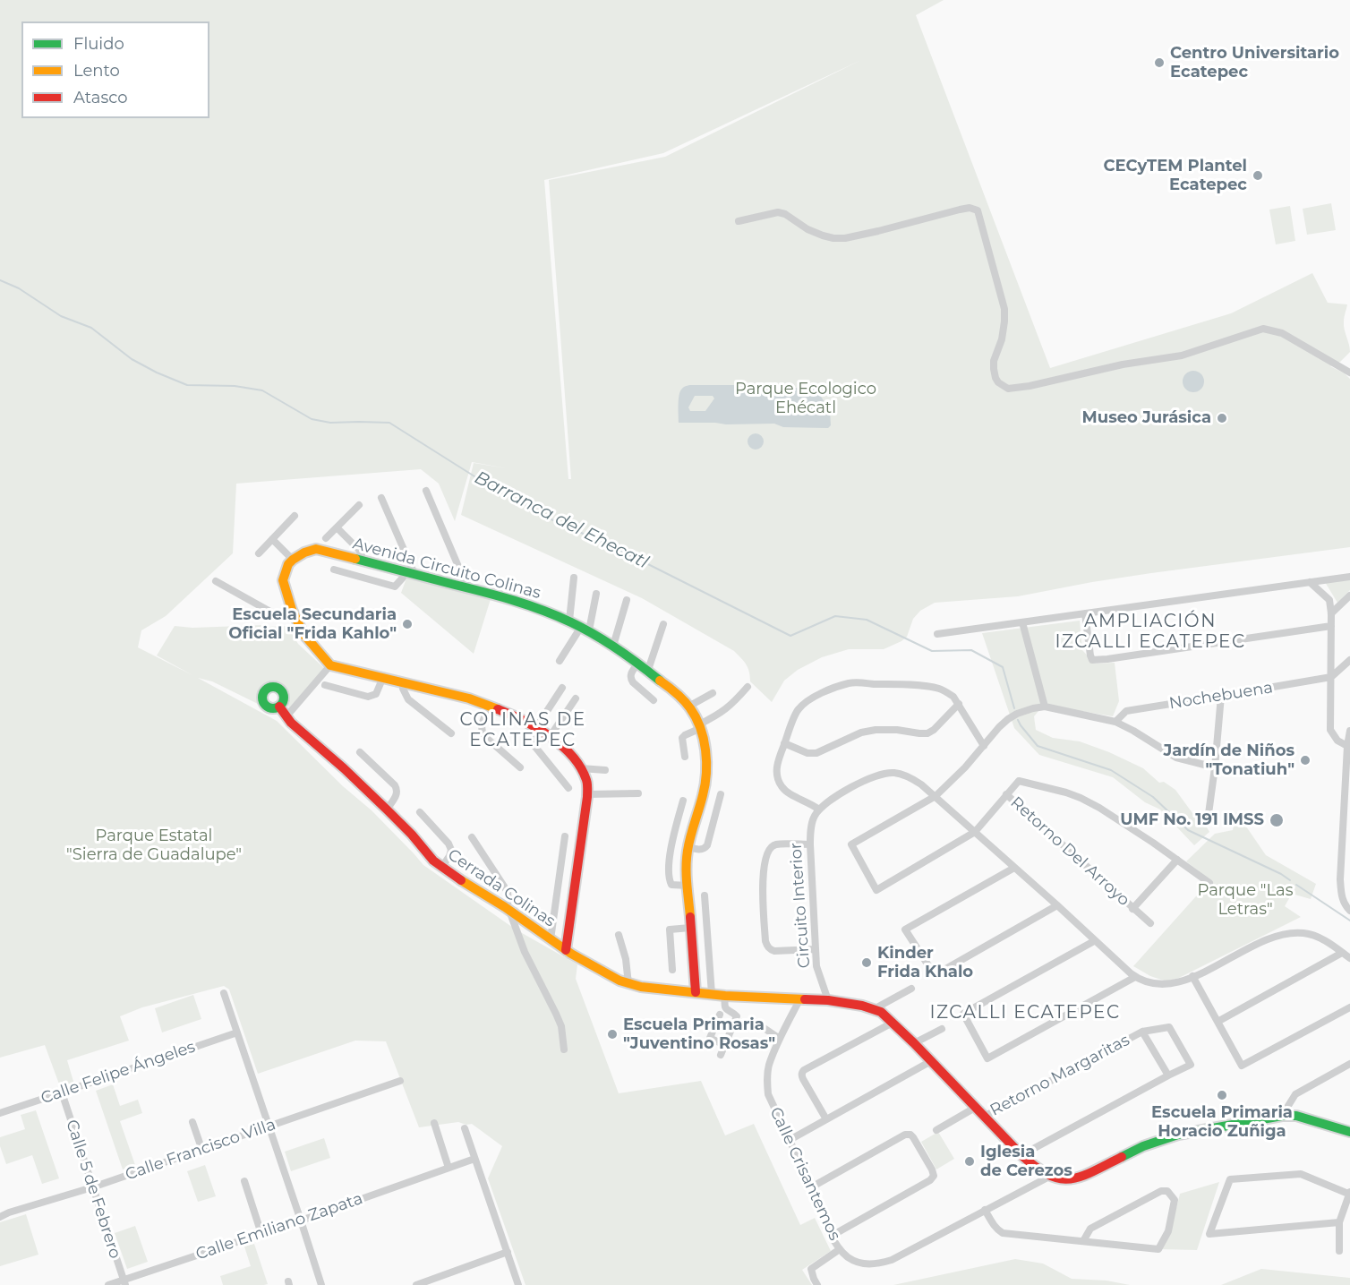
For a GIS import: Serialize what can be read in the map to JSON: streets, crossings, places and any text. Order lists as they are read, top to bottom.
{
  "streets": {
    "street": [
      "Avenida Circuito Colinas",
      "Nochebuena",
      "Retorno Del Arroyo",
      "Cerrada Colinas",
      "Circuito Interior",
      "Calle Felipe Ángeles",
      "Retorno Margaritas",
      "Calle Francisco Villa",
      "Calle Crisantemos",
      "Calle 5 de Febrero",
      "Calle Emiliano Zapata"
    ]
  },
  "crossings": [
    ["Avenida Circuito Colinas", "Cerrada Colinas"],
    ["Calle Felipe Ángeles", "Calle 5 de Febrero"],
    ["Calle Francisco Villa", "Calle 5 de Febrero"],
    ["Calle 5 de Febrero", "Calle Emiliano Zapata"]
  ],
  "districts": ["AMPLIACIÓN IZCALLI ECATEPEC", "COLINAS DE ECATEPEC", "IZCALLI ECATEPEC"],
  "water": ["Barranca del Ehecatl"],
  "parks": ["Parque Ecologico Ehécatl", "Parque Estatal \"Sierra de Guadalupe\"", "Parque \"Las Letras\""],
  "places": [
    "Centro Universitario Ecatepec",
    "CECyTEM Plantel Ecatepec",
    "Museo Jurásica",
    "Escuela Secundaria Oficial \"Frida Kahlo\"",
    "Jardín de Niños \"Tonatiuh\"",
    "UMF No. 191 IMSS",
    "Kinder Frida Khalo",
    "Escuela Primaria \"Juventino Rosas\"",
    "Escuela Primaria Horacio Zuñiga",
    "Iglesia de Cerezos"
  ],
  "legend": ["Fluido", "Lento", "Atasco"]
}
